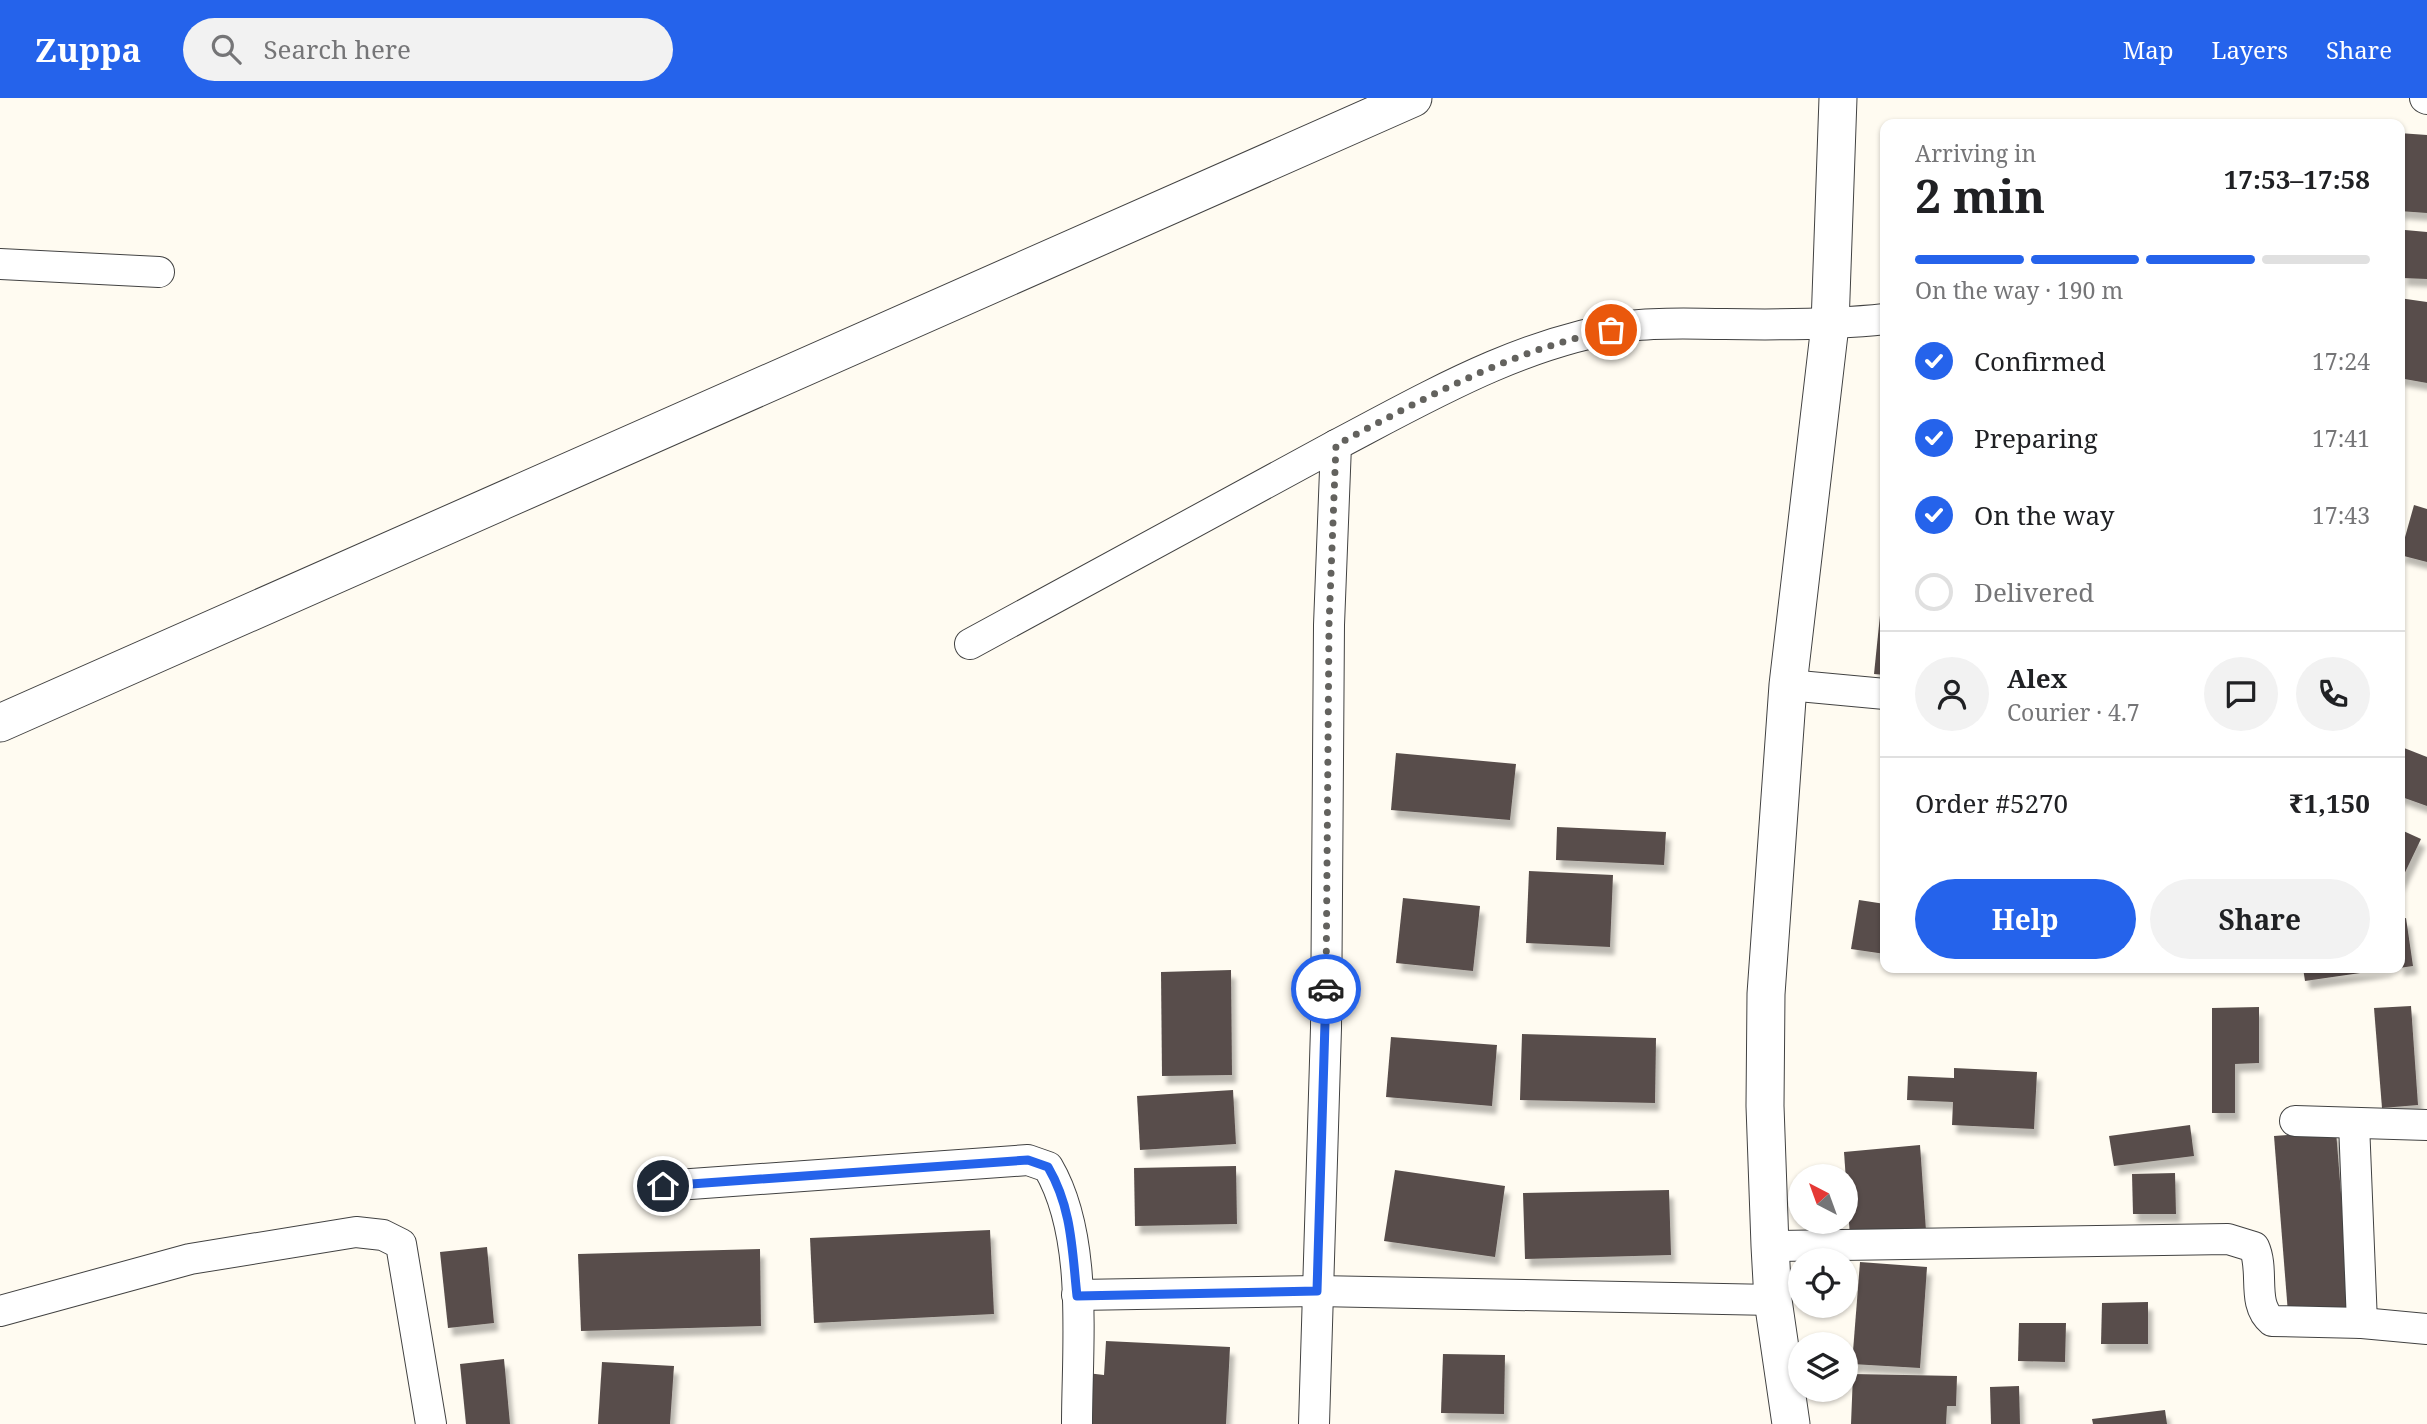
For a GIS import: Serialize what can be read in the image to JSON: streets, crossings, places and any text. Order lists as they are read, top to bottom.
{
  "north": "top left",
  "page": {
    "header": "Zuppa",
    "search": "Search here",
    "nav": ["Map", "Layers", "Share"],
    "heading": ["2 min", "Arriving in", "17:53–17:58"],
    "panel": [
      "Alex",
      "Courier · 4.7",
      "Order #5270",
      "₹1,150"
    ],
    "bar": "On the way · 190 m",
    "list": [
      ["Confirmed", "17:24"],
      ["Preparing", "17:41"],
      ["On the way", "17:43"],
      "Delivered"
    ],
    "buttons": ["Help", "Share"]
  }
}
